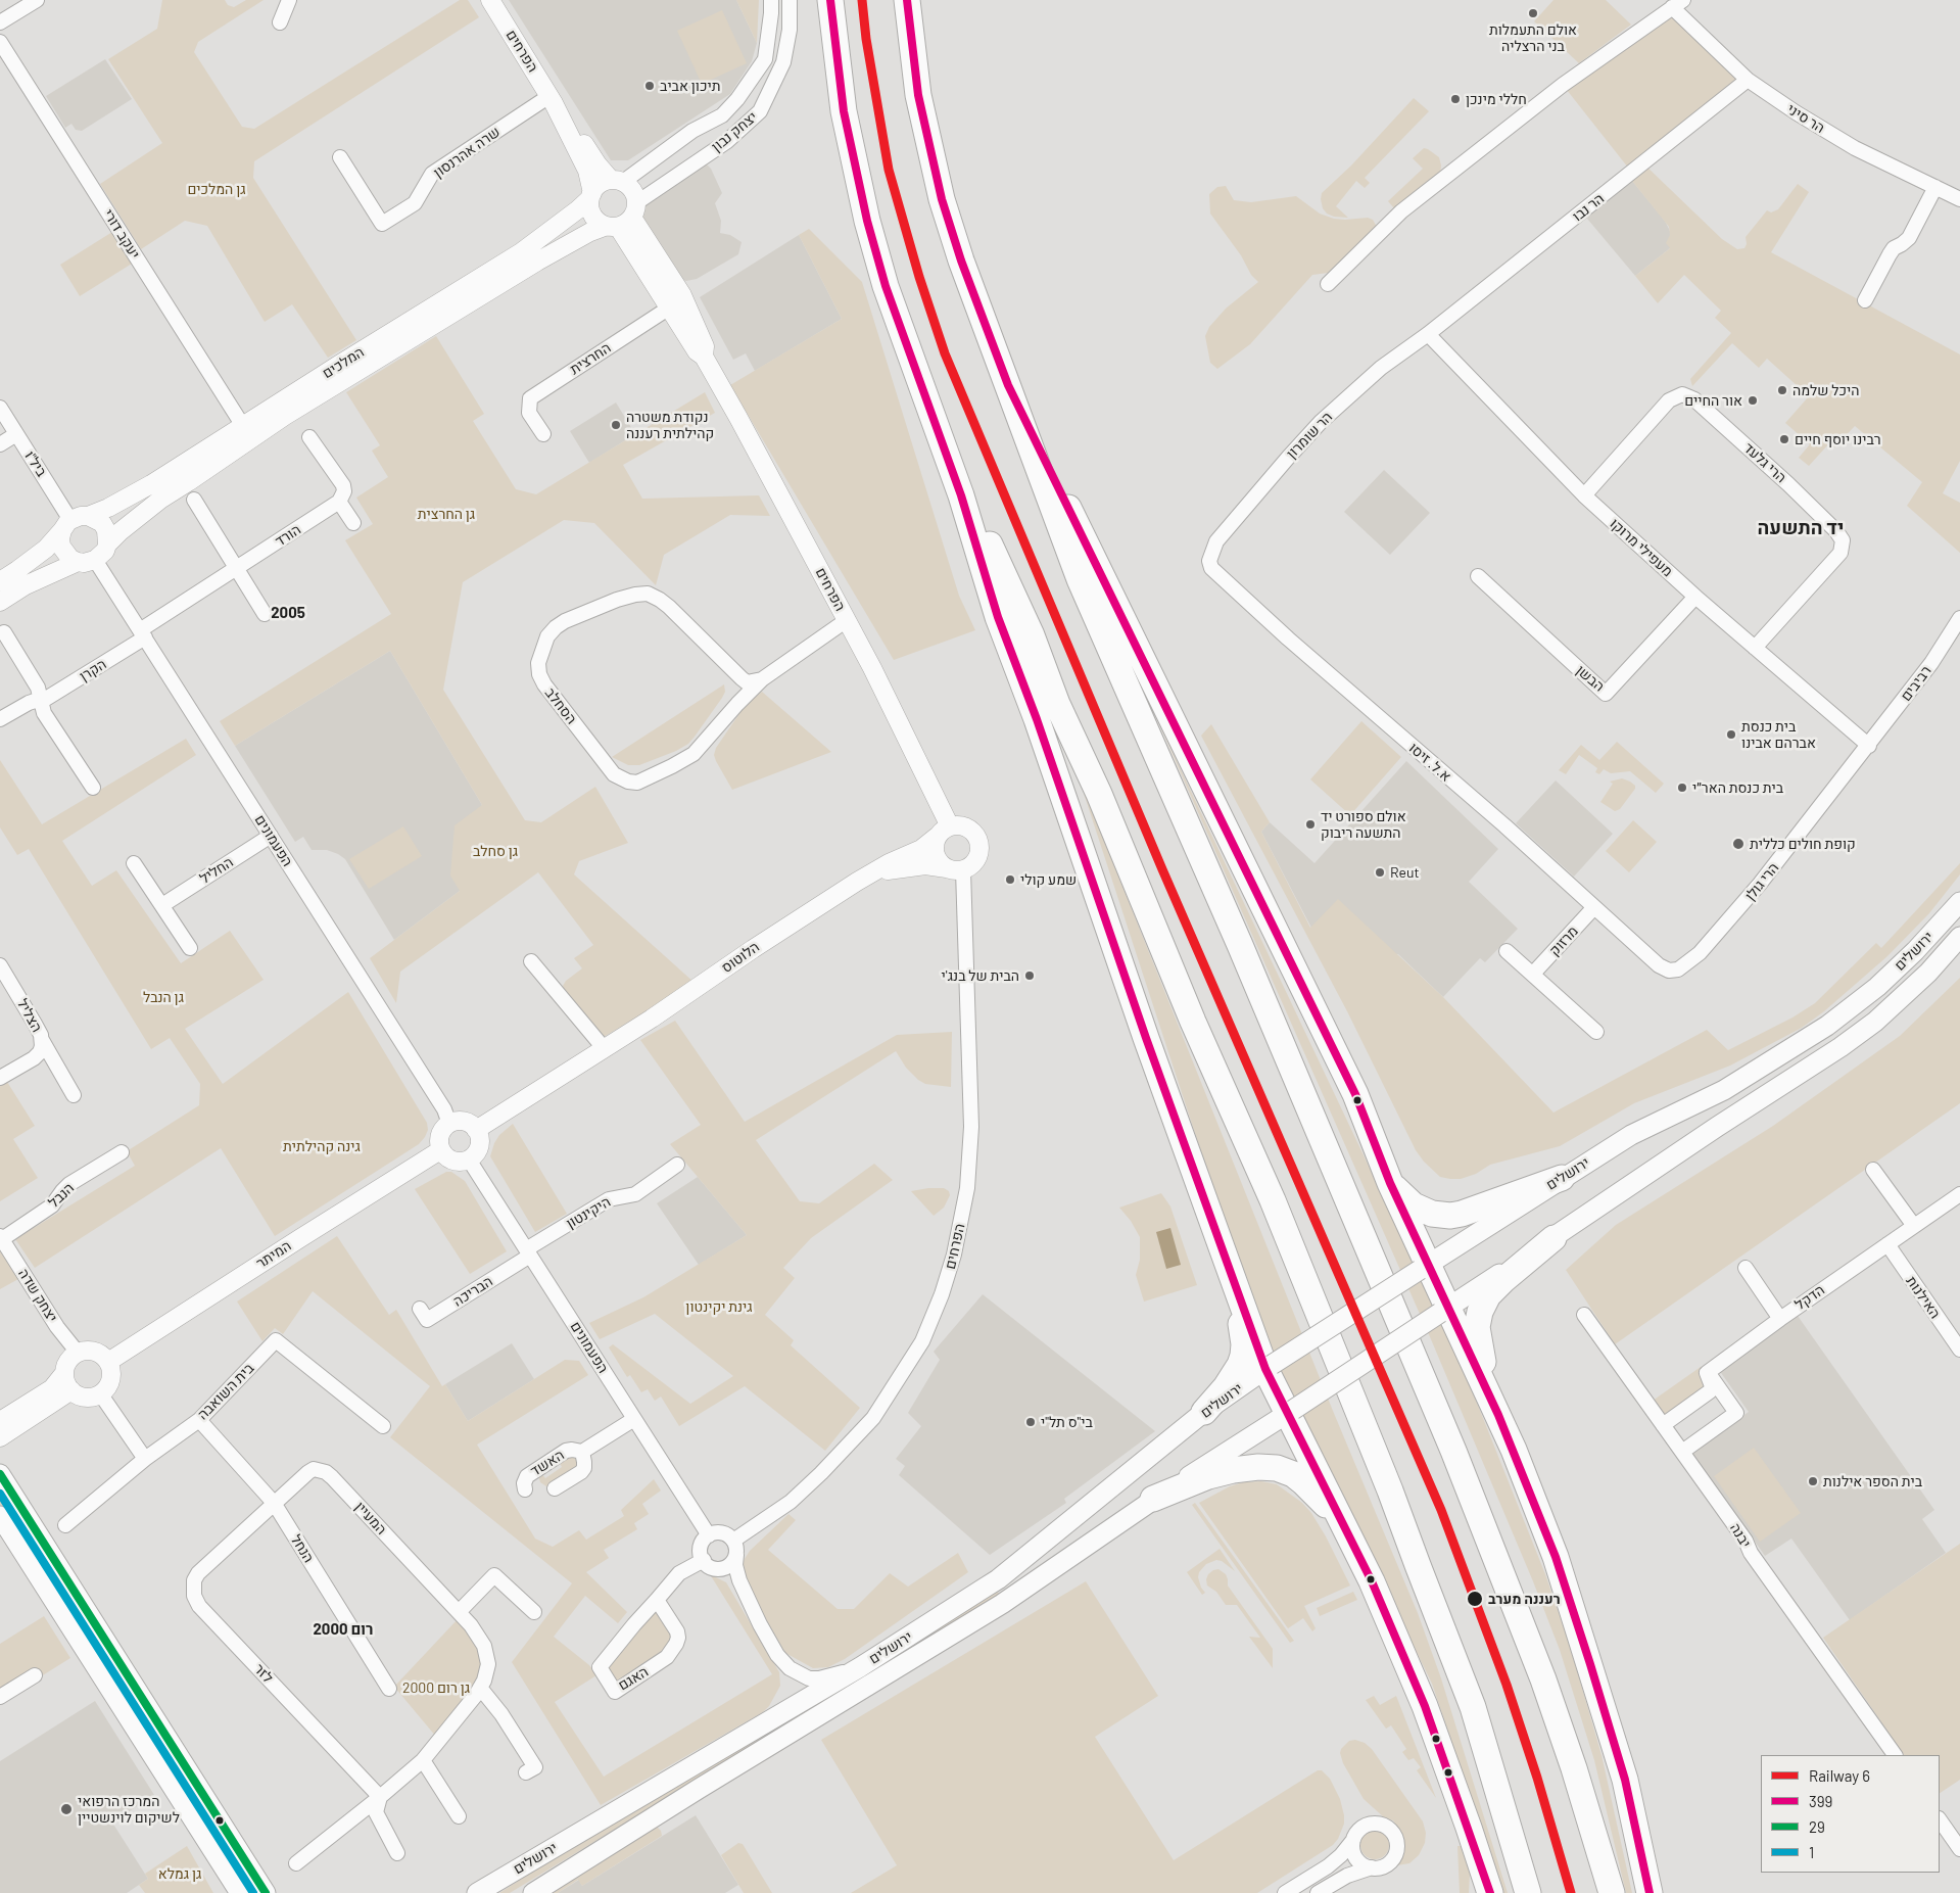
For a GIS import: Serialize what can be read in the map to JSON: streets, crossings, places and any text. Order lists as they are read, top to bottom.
{
  "streets": {
    "main road": ["ירושלים"],
    "street": [
      "הפרחים",
      "הר סיני",
      "יצחק נבון",
      "שרה אהרנסון",
      "הר נבו",
      "יעקב דורי",
      "החרצית",
      "המלכים",
      "הר שומרון",
      "הרי גלעד",
      "ביל\"ו",
      "הורד",
      "מעפילי מרוקו",
      "הקרן",
      "הבשן",
      "רביבים",
      "הסחלב",
      "א.ל. זיסו",
      "הפעמונים",
      "החליל",
      "הרי גולן",
      "מרזוק",
      "הלוטוס",
      "הצליל",
      "הנבל",
      "היקינטון",
      "המיתר",
      "הבריכה",
      "יצחק שדה",
      "הדקל",
      "האילנות",
      "בית השואבה",
      "האשד",
      "המעיין",
      "יבנה",
      "הנחל",
      "לזר",
      "האגם"
    ]
  },
  "crossings": [
    ["הפרחים", "יצחק נבון"],
    ["הפרחים", "שרה אהרנסון"],
    ["הפרחים", "החרצית"],
    ["הפרחים", "המלכים"],
    ["הפרחים", "הסחלב"],
    ["הפרחים", "הפעמונים"],
    ["הפרחים", "הלוטוס"],
    ["הפרחים", "האגם"],
    ["הר סיני", "הר נבו"],
    ["יצחק נבון", "המלכים"],
    ["הר נבו", "הר שומרון"],
    ["הר נבו", "מעפילי מרוקו"],
    ["יעקב דורי", "המלכים"],
    ["המלכים", "ביל\"ו"],
    ["המלכים", "הפעמונים"],
    ["הר שומרון", "מעפילי מרוקו"],
    ["הר שומרון", "א.ל. זיסו"],
    ["הרי גלעד", "מעפילי מרוקו"],
    ["ביל\"ו", "הפעמונים"],
    ["הורד", "הקרן"],
    ["הורד", "הפעמונים"],
    ["מעפילי מרוקו", "הבשן"],
    ["מעפילי מרוקו", "רביבים"],
    ["מעפילי מרוקו", "הרי גולן"],
    ["הקרן", "הפעמונים"],
    ["רביבים", "הרי גולן"],
    ["א.ל. זיסו", "הרי גולן"],
    ["א.ל. זיסו", "מרזוק"],
    ["הפעמונים", "החליל"],
    ["הפעמונים", "הלוטוס"],
    ["הפעמונים", "היקינטון"],
    ["הפעמונים", "המיתר"],
    ["הפעמונים", "הבריכה"],
    ["הפעמונים", "האשד"],
    ["הפעמונים", "האגם"],
    ["הלוטוס", "המיתר"],
    ["הנבל", "יצחק שדה"],
    ["היקינטון", "הבריכה"],
    ["המיתר", "יצחק שדה"],
    ["הדקל", "האילנות"],
    ["בית השואבה", "הנחל"],
    ["המעיין", "הנחל"],
    ["המעיין", "לזר"],
    ["הנחל", "לזר"]
  ],
  "districts": ["יד התשעה", "2005", "רום 2000"],
  "parks": [
    "גן המלכים",
    "גן החרצית",
    "גן סחלב",
    "גן הנבל",
    "גינה קהילתית",
    "גינת יקינטון",
    "גן רום 2000",
    "גן גמלא"
  ],
  "places": [
    "אולם התעמלות בני הרצליה",
    "תיכון אביב",
    "חללי מינכן",
    "היכל שלמה",
    "אור החיים",
    "נקודת משטרה קהילתית רעננה",
    "רבינו יוסף חיים",
    "בית כנסת אברהם אבינו",
    "בית כנסת האר״י",
    "אולם ספורט יד התשעה ריבוק",
    "קופת חולים כללית",
    "Reut",
    "שמע קולי",
    "הבית של בנג'י",
    "בי\"ס תל\"י",
    "בית הספר אילנות",
    "רעננה מערב",
    "המרכז הרפואי לשיקום לוינשטיין"
  ],
  "lines": [
    "rail line 6",
    "transit line 399",
    "transit line 29",
    "transit line 1"
  ],
  "legend": [
    "Railway 6",
    "399",
    "29",
    "1"
  ]
}
